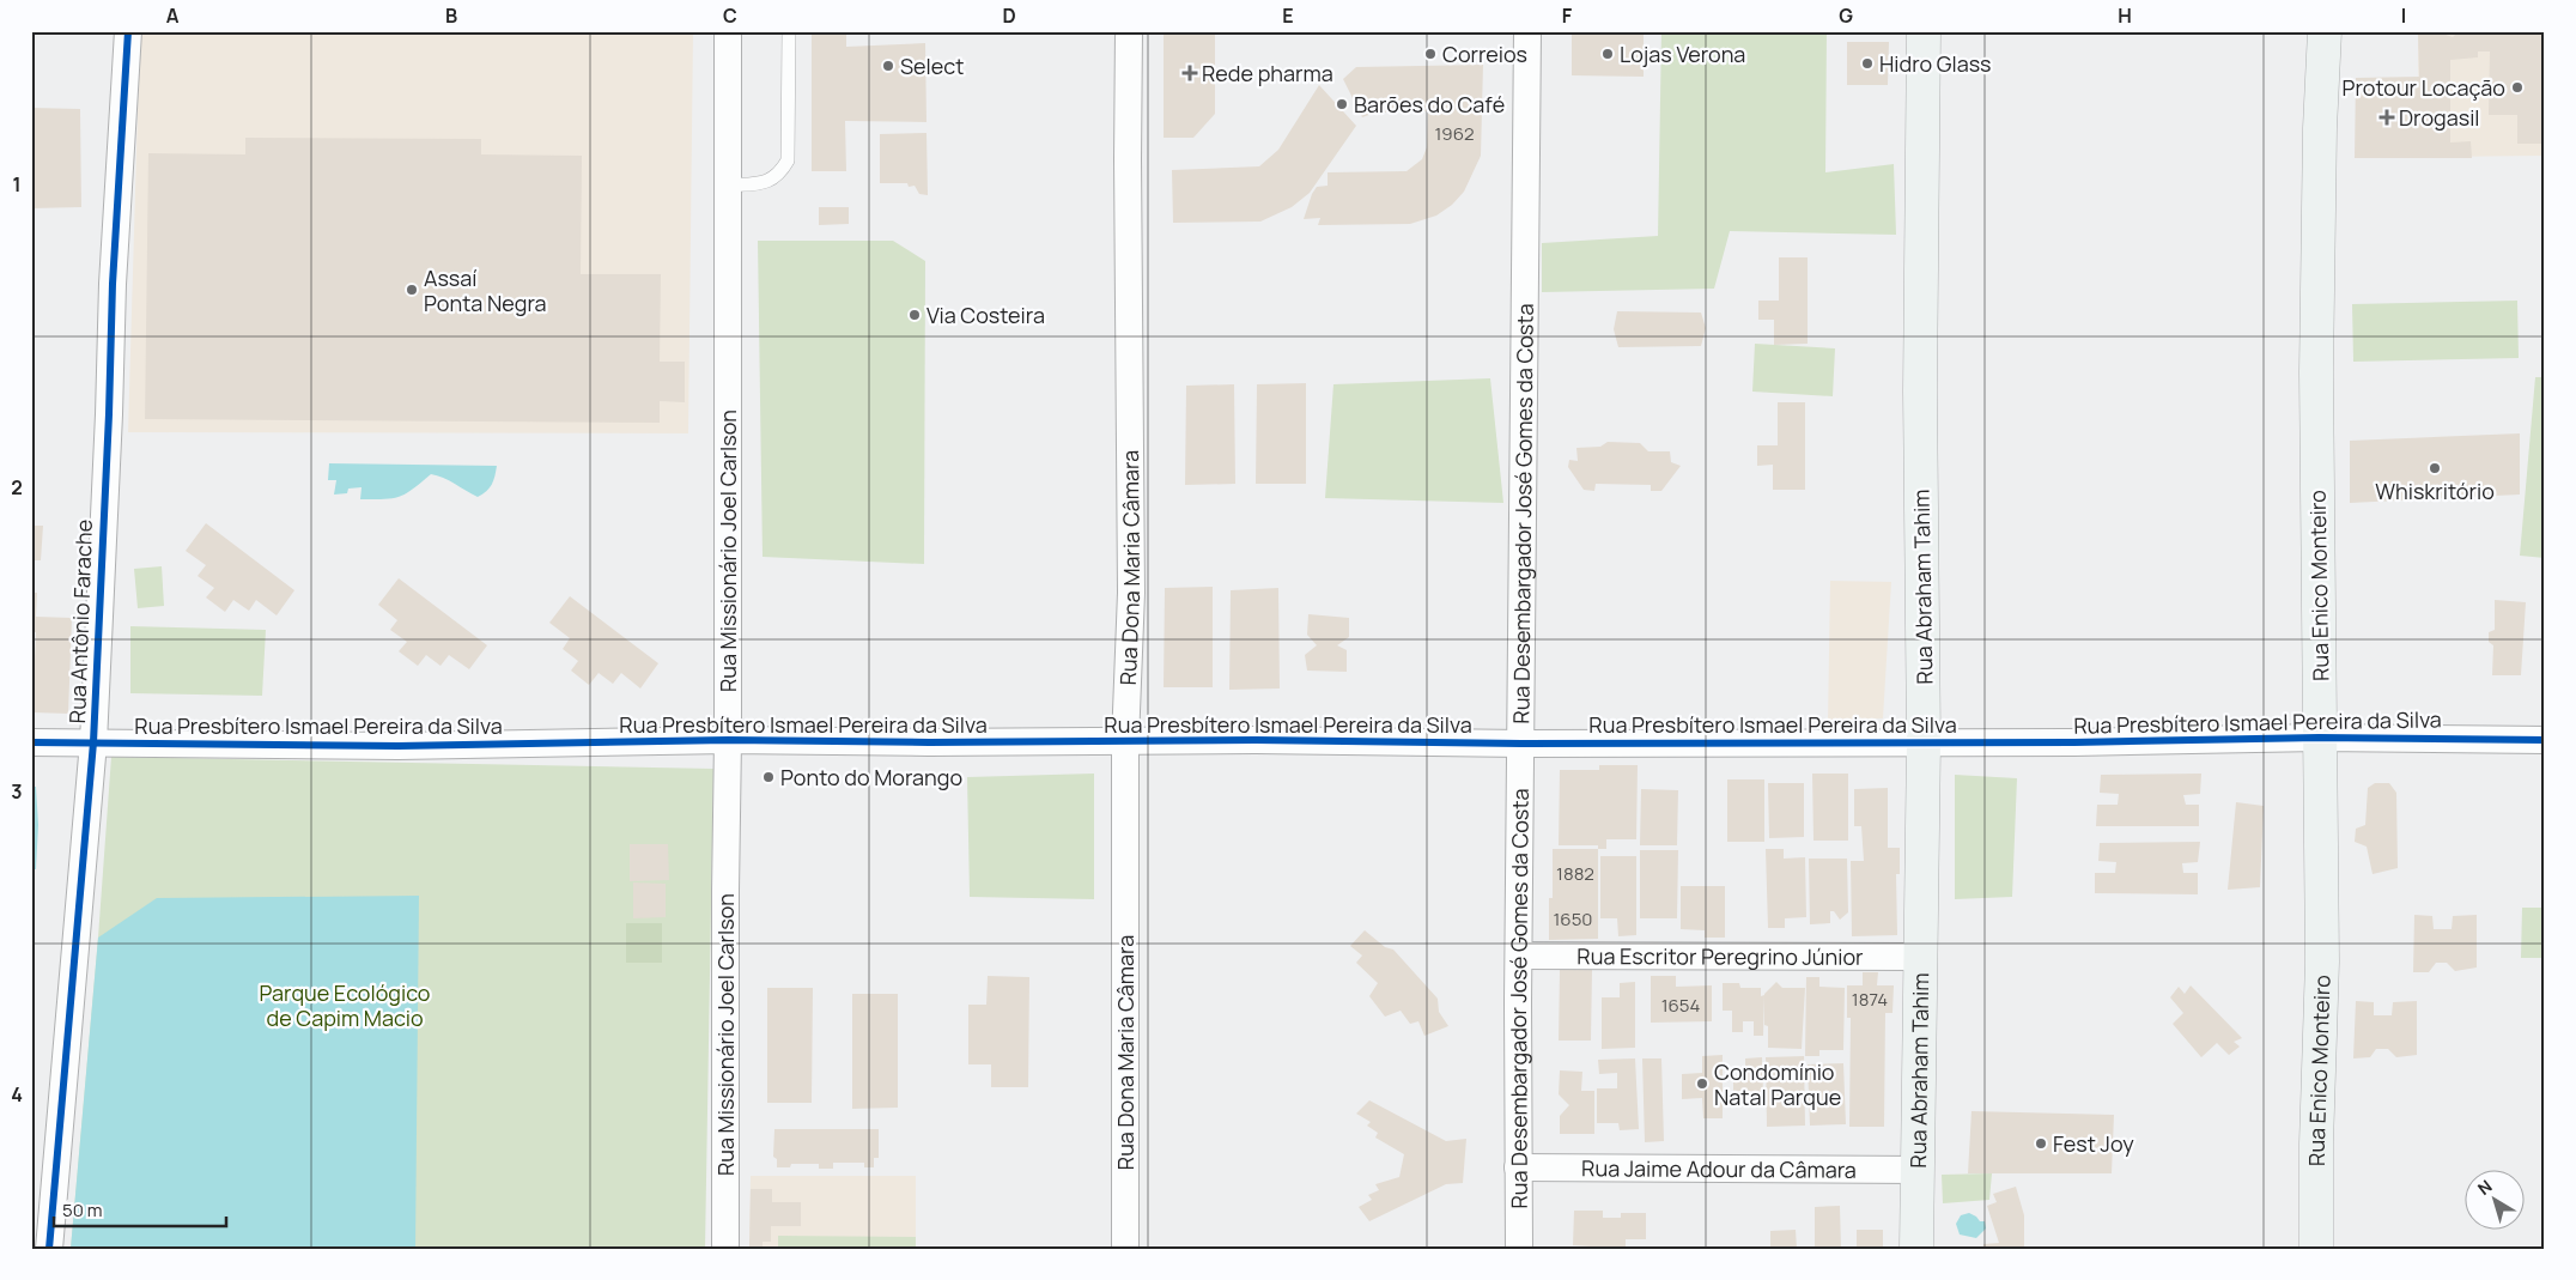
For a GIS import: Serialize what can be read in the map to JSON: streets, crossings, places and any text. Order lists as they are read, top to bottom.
{
  "streets": {
    "main road": ["Rua Enico Monteiro", "Rua Abraham Tahim"],
    "street": [
      "Rua Desembargador José Gomes da Costa",
      "Rua Missionário Joel Carlson",
      "Rua Dona Maria Câmara",
      "Rua Antônio Farache",
      "Rua Presbítero Ismael Pereira da Silva",
      "Rua Escritor Peregrino Júnior",
      "Rua Jaime Adour da Câmara"
    ]
  },
  "crossings": [
    ["Rua Desembargador José Gomes da Costa", "Rua Presbítero Ismael Pereira da Silva"],
    ["Rua Desembargador José Gomes da Costa", "Rua Escritor Peregrino Júnior"],
    ["Rua Desembargador José Gomes da Costa", "Rua Jaime Adour da Câmara"],
    ["Rua Missionário Joel Carlson", "Rua Presbítero Ismael Pereira da Silva"],
    ["Rua Dona Maria Câmara", "Rua Presbítero Ismael Pereira da Silva"],
    ["Rua Enico Monteiro", "Rua Presbítero Ismael Pereira da Silva"],
    ["Rua Abraham Tahim", "Rua Presbítero Ismael Pereira da Silva"],
    ["Rua Abraham Tahim", "Rua Escritor Peregrino Júnior"],
    ["Rua Abraham Tahim", "Rua Jaime Adour da Câmara"],
    ["Rua Antônio Farache", "Rua Presbítero Ismael Pereira da Silva"]
  ],
  "parks": ["Parque Ecológico de Capim Macio"],
  "places": {
    "other": [
      "Correios",
      "Lojas Verona",
      "Hidro Glass",
      "Select",
      "Protour Locação",
      "Barões do Café",
      "Assaí Ponta Negra",
      "Via Costeira",
      "Whiskritório",
      "Ponto do Morango",
      "Condomínio Natal Parque",
      "Fest Joy"
    ],
    "health": ["Rede pharma", "Drogasil"]
  },
  "house_numbers": [
    "1962",
    "1882",
    "1650",
    "1874",
    "1654"
  ],
  "scale_bar": "50 m",
  "north": "top left",
  "grid": {
    "columns": [
      "A",
      "B",
      "C",
      "D",
      "E",
      "F",
      "G",
      "H",
      "I"
    ],
    "rows": [
      "1",
      "2",
      "3",
      "4"
    ]
  }
}
